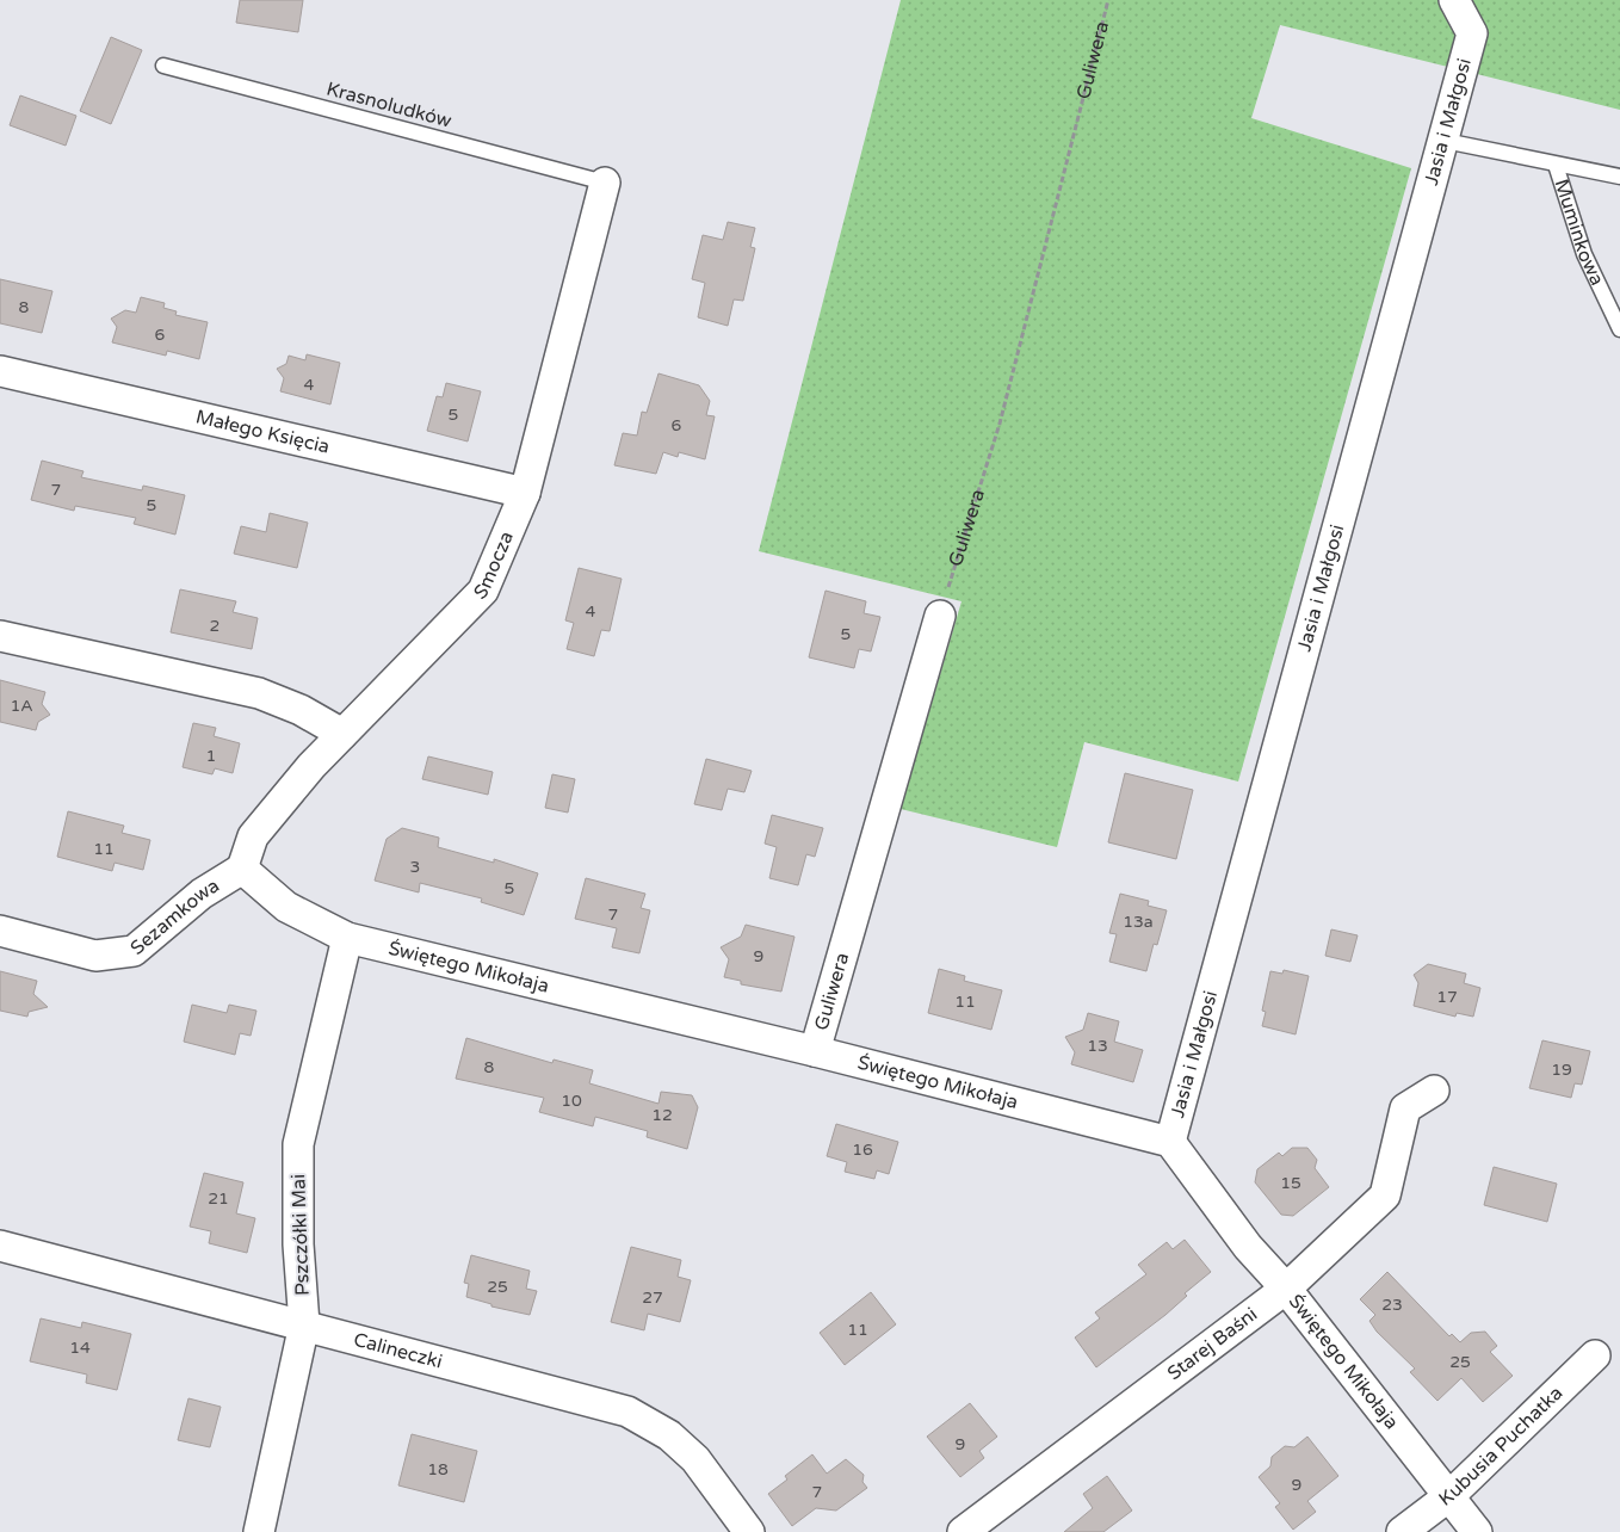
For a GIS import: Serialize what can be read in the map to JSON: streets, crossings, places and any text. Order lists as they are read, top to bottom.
{
  "streets": {
    "street": [
      "Guliwera",
      "Jasia i Małgosi",
      "Małego Księcia",
      "Smocza",
      "Sezamkowa",
      "Świętego Mikołaja",
      "Pszczółki Mai",
      "Starej Baśni",
      "Calineczki",
      "Kubusia Puchatka"
    ],
    "lane": ["Krasnoludków", "Muminkowa"]
  },
  "crossings": [
    ["Guliwera", "Świętego Mikołaja"],
    ["Krasnoludków", "Smocza"],
    ["Jasia i Małgosi", "Świętego Mikołaja"],
    ["Małego Księcia", "Smocza"],
    ["Smocza", "Sezamkowa"],
    ["Smocza", "Świętego Mikołaja"],
    ["Sezamkowa", "Świętego Mikołaja"],
    ["Świętego Mikołaja", "Pszczółki Mai"],
    ["Świętego Mikołaja", "Starej Baśni"],
    ["Świętego Mikołaja", "Kubusia Puchatka"],
    ["Pszczółki Mai", "Calineczki"]
  ],
  "house_numbers": [
    "8",
    "6",
    "4",
    "5",
    "6",
    "7",
    "5",
    "4",
    "2",
    "5",
    "1A",
    "1",
    "11",
    "3",
    "5",
    "7",
    "13a",
    "9",
    "17",
    "11",
    "13",
    "8",
    "19",
    "10",
    "12",
    "16",
    "15",
    "21",
    "25",
    "27",
    "23",
    "11",
    "14",
    "25",
    "9",
    "18",
    "9",
    "7"
  ]
}
